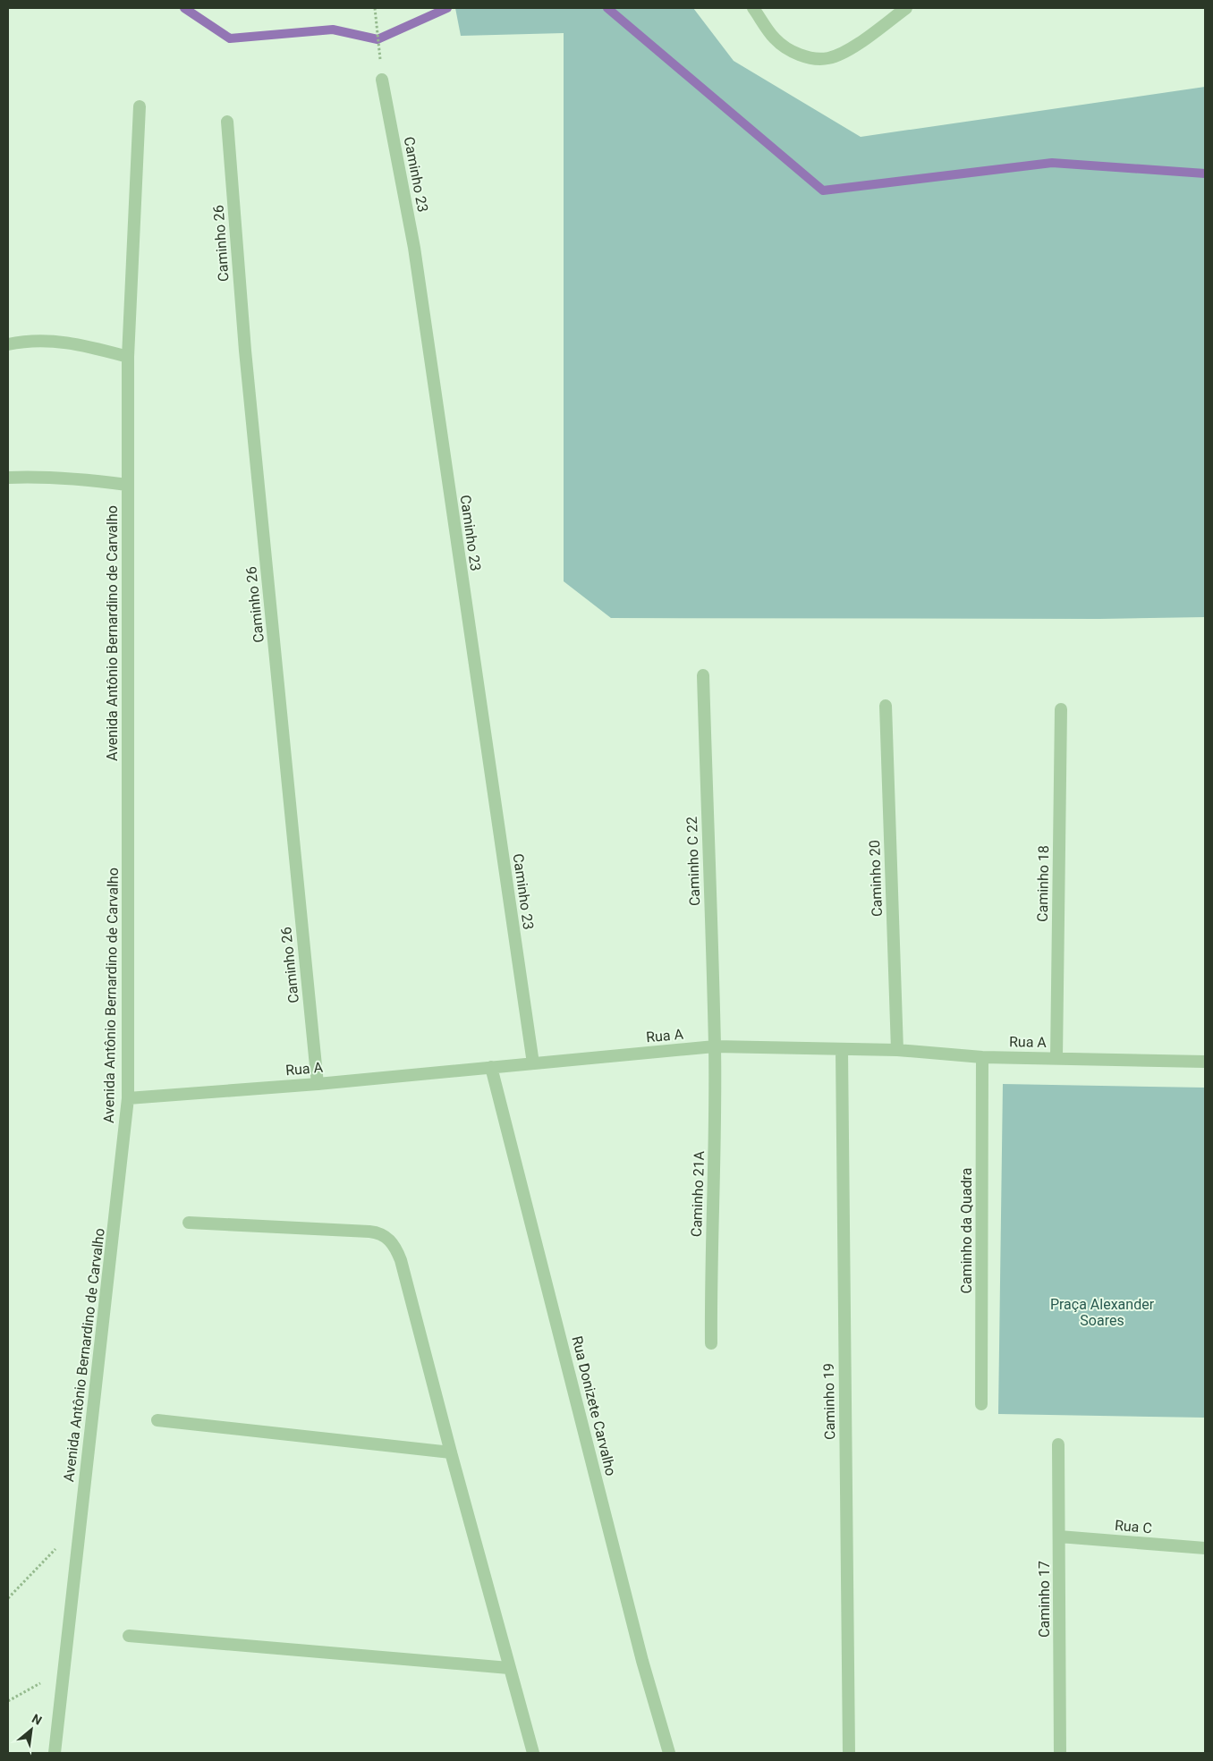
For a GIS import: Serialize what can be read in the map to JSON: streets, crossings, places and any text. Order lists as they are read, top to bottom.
{
  "streets": {
    "street": [
      "Caminho 23",
      "Caminho 26",
      "Avenida Antônio Bernardino de Carvalho",
      "Caminho C 22",
      "Caminho 20",
      "Caminho 18",
      "Rua A",
      "Caminho 21A",
      "Caminho da Quadra",
      "Caminho 19",
      "Rua Donizete Carvalho",
      "Rua C",
      "Caminho 17"
    ]
  },
  "crossings": [
    ["Caminho 23", "Rua A"],
    ["Caminho 26", "Rua A"],
    ["Avenida Antônio Bernardino de Carvalho", "Rua A"],
    ["Caminho C 22", "Rua A"],
    ["Caminho C 22", "Caminho 21A"],
    ["Caminho 20", "Rua A"],
    ["Caminho 18", "Rua A"],
    ["Rua A", "Caminho 21A"],
    ["Rua A", "Caminho da Quadra"],
    ["Rua A", "Caminho 19"],
    ["Rua A", "Rua Donizete Carvalho"],
    ["Rua C", "Caminho 17"]
  ],
  "parks": ["Praça Alexander Soares"],
  "north": "top right"
}
